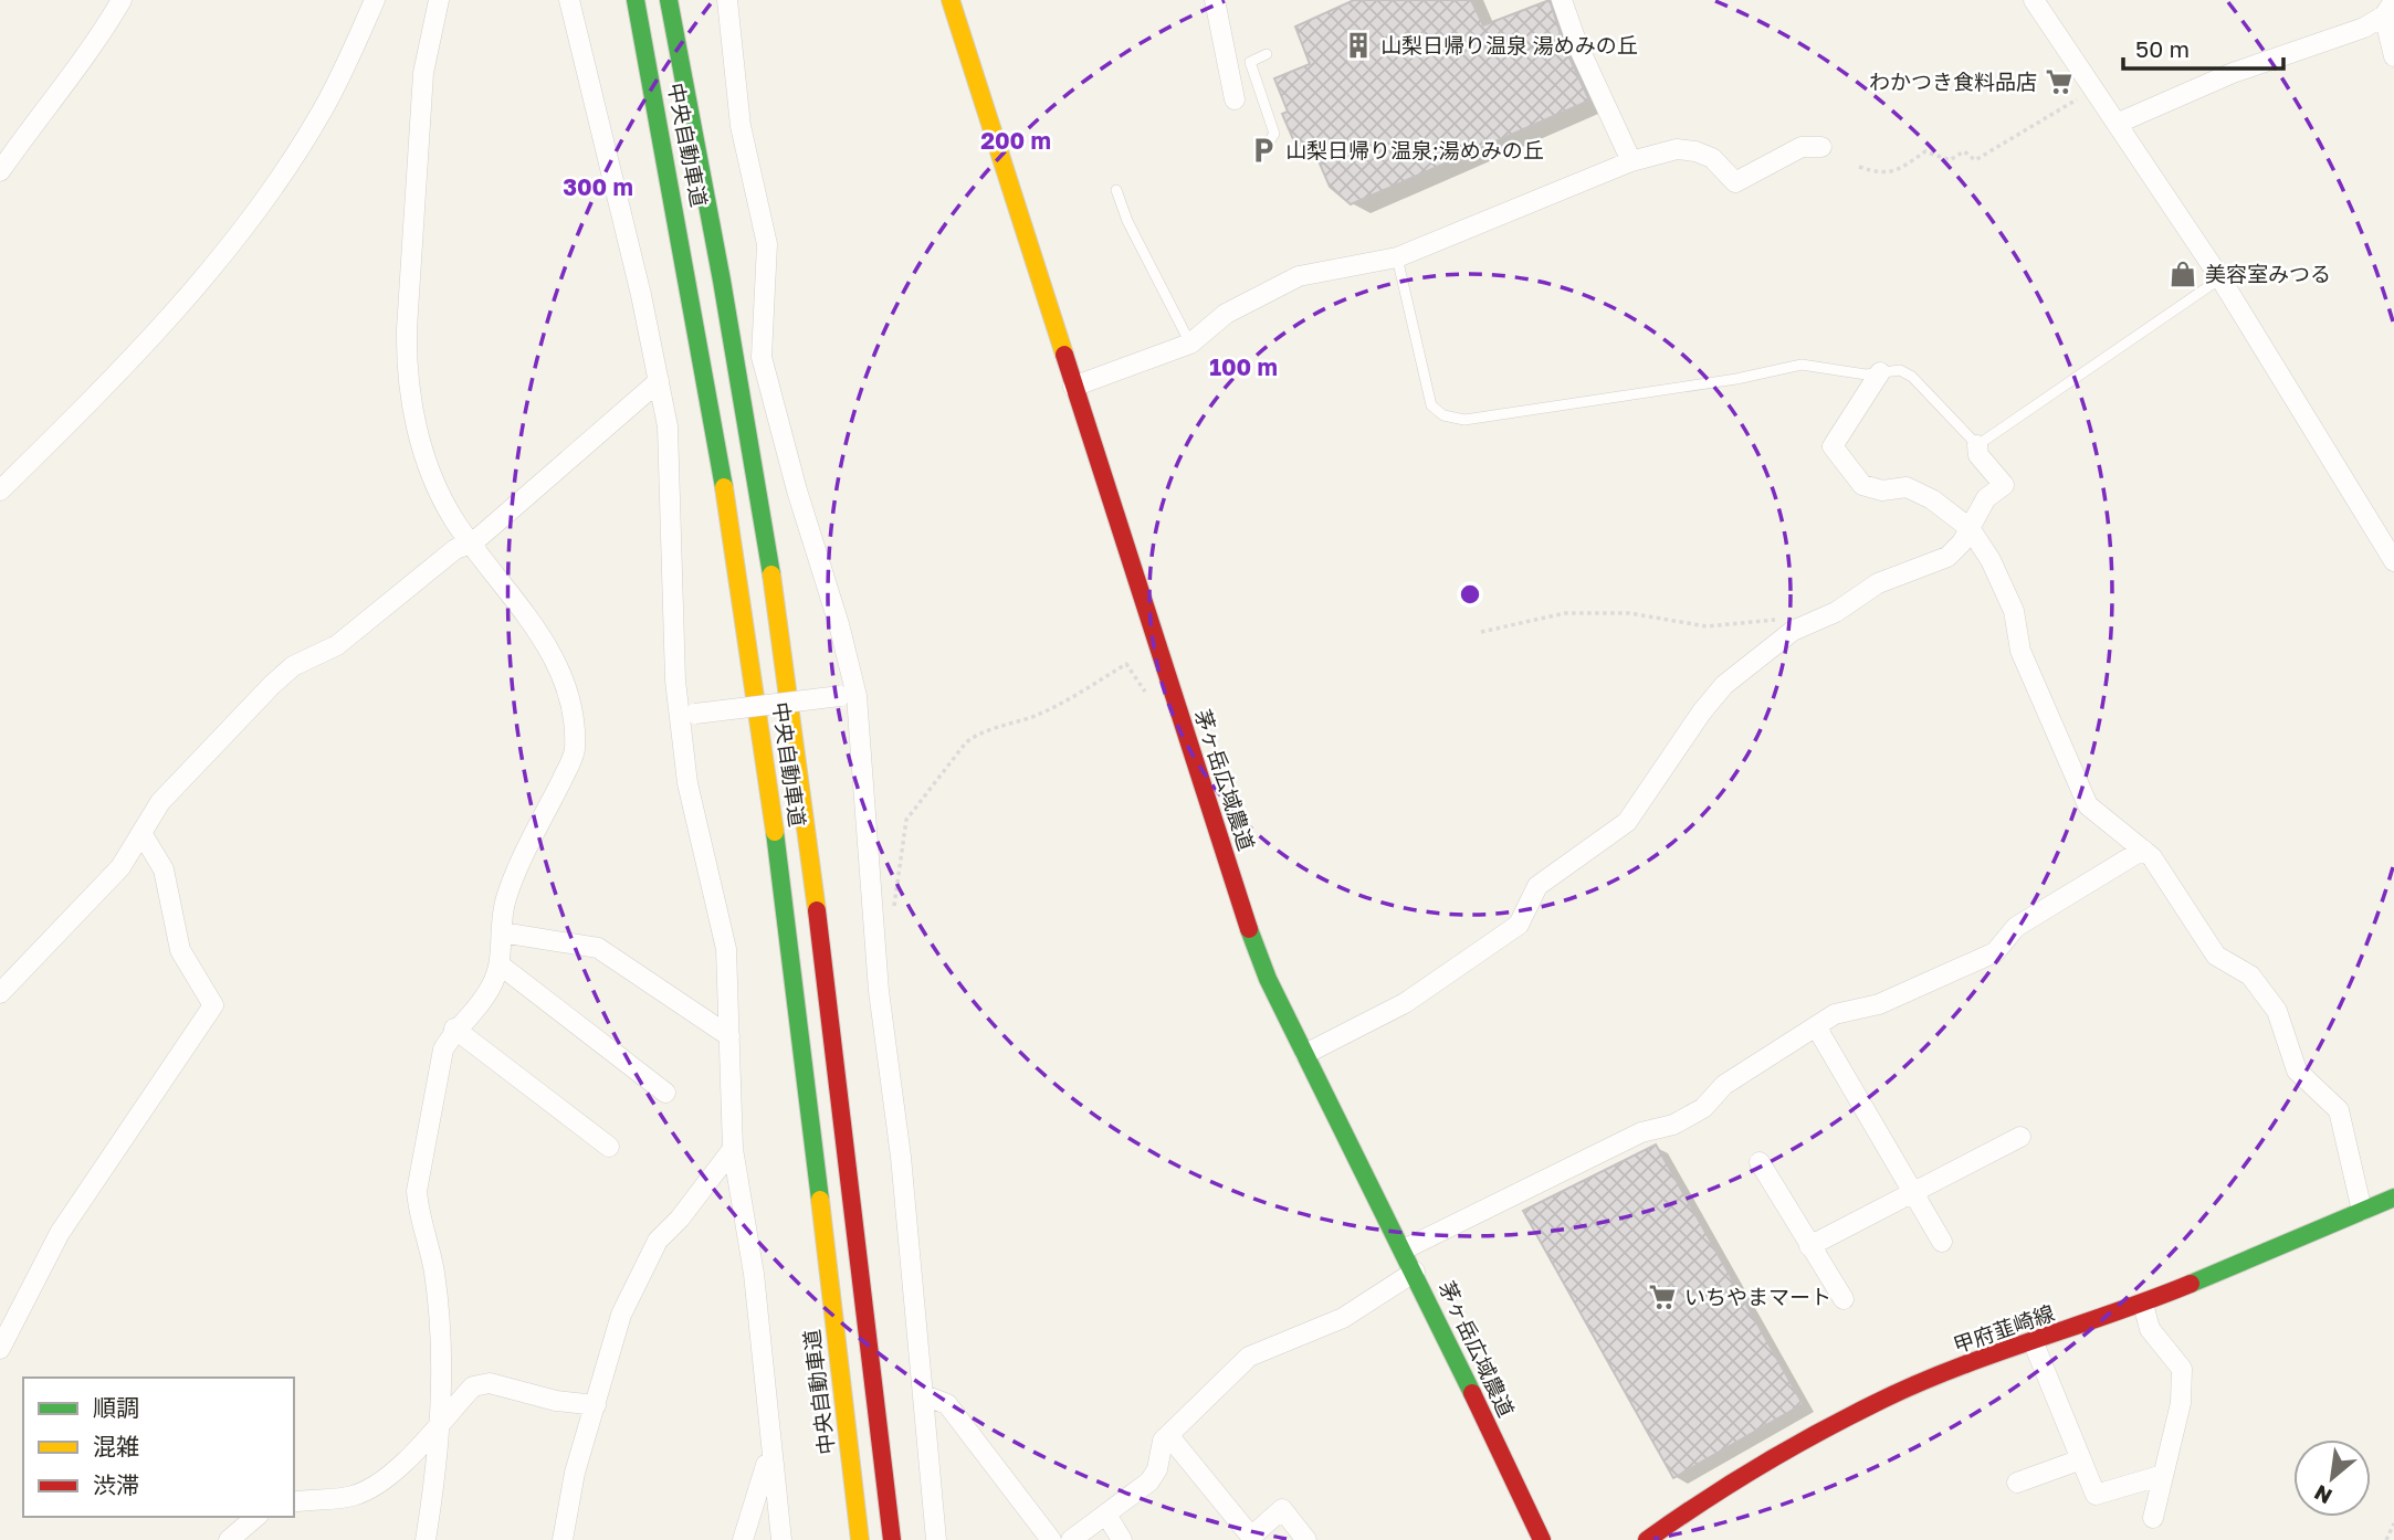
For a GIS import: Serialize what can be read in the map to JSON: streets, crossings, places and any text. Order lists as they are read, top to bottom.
{
  "streets": {
    "main road": ["中央自動車道", "茅ヶ岳広域農道", "甲府韮崎線"]
  },
  "places": {
    "building": ["山梨日帰り温泉 湯めみの丘"],
    "supermarket": ["わかつき食料品店", "いちやまマート"],
    "parking": ["山梨日帰り温泉;湯めみの丘"],
    "shop": ["美容室みつる"]
  },
  "legend": ["順調", "混雑", "渋滞"],
  "scale_bar": "50 m",
  "north": "bottom left",
  "rings": ["200 m", "300 m", "100 m"]
}
